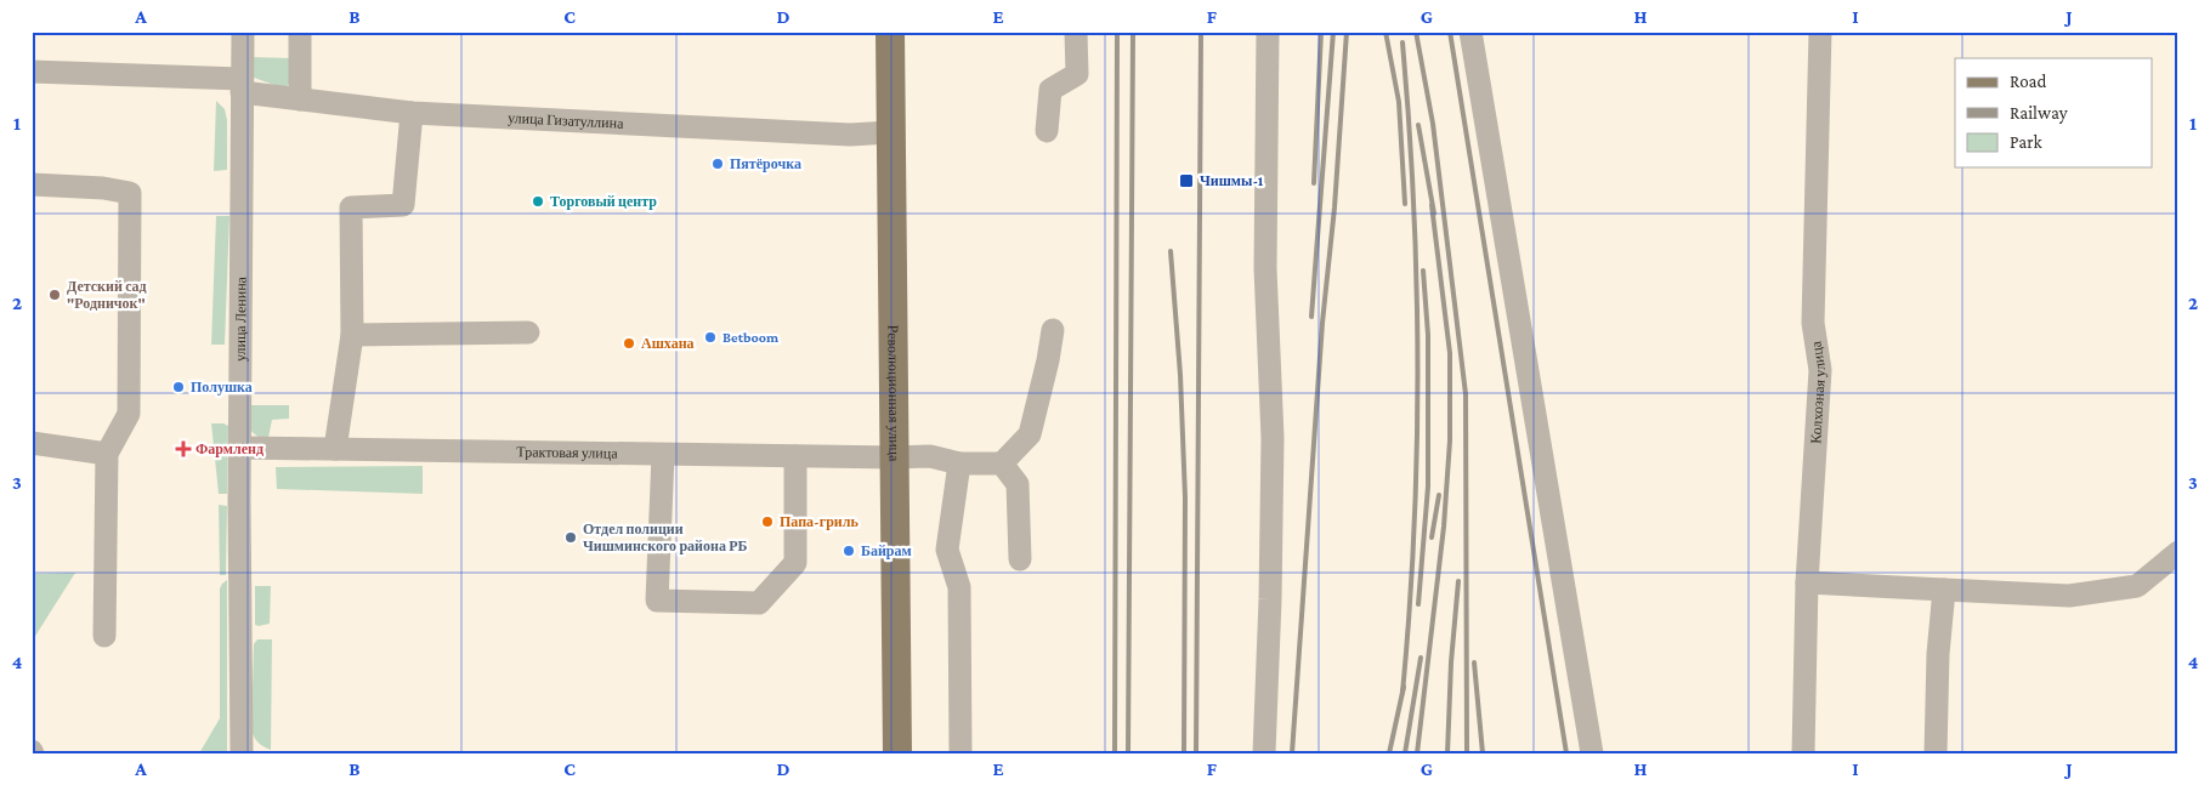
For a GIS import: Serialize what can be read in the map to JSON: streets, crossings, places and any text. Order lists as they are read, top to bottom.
{
  "streets": {
    "main road": ["Революционная улица"],
    "street": [
      "улица Гизатуллина",
      "улица Ленина",
      "Колхозная улица",
      "Трактовая улица"
    ]
  },
  "crossings": [
    ["улица Гизатуллина", "улица Ленина"],
    ["улица Гизатуллина", "Революционная улица"],
    ["улица Ленина", "Трактовая улица"],
    ["Революционная улица", "Трактовая улица"]
  ],
  "places": {
    "other": [
      "Пятёрочка",
      "Торговый центр",
      "Детский сад \"Родничок\"",
      "Betboom",
      "Ашхана",
      "Полушка",
      "Папа-гриль",
      "Отдел полиции Чишминского района РБ",
      "Байрам"
    ],
    "transit": ["Чишмы-1"],
    "health": ["Фармленд"]
  },
  "legend": ["Road", "Railway", "Park"],
  "grid": {
    "columns": [
      "A",
      "B",
      "C",
      "D",
      "E",
      "F",
      "G",
      "H",
      "I",
      "J"
    ],
    "rows": [
      "1",
      "2",
      "3",
      "4"
    ]
  }
}
